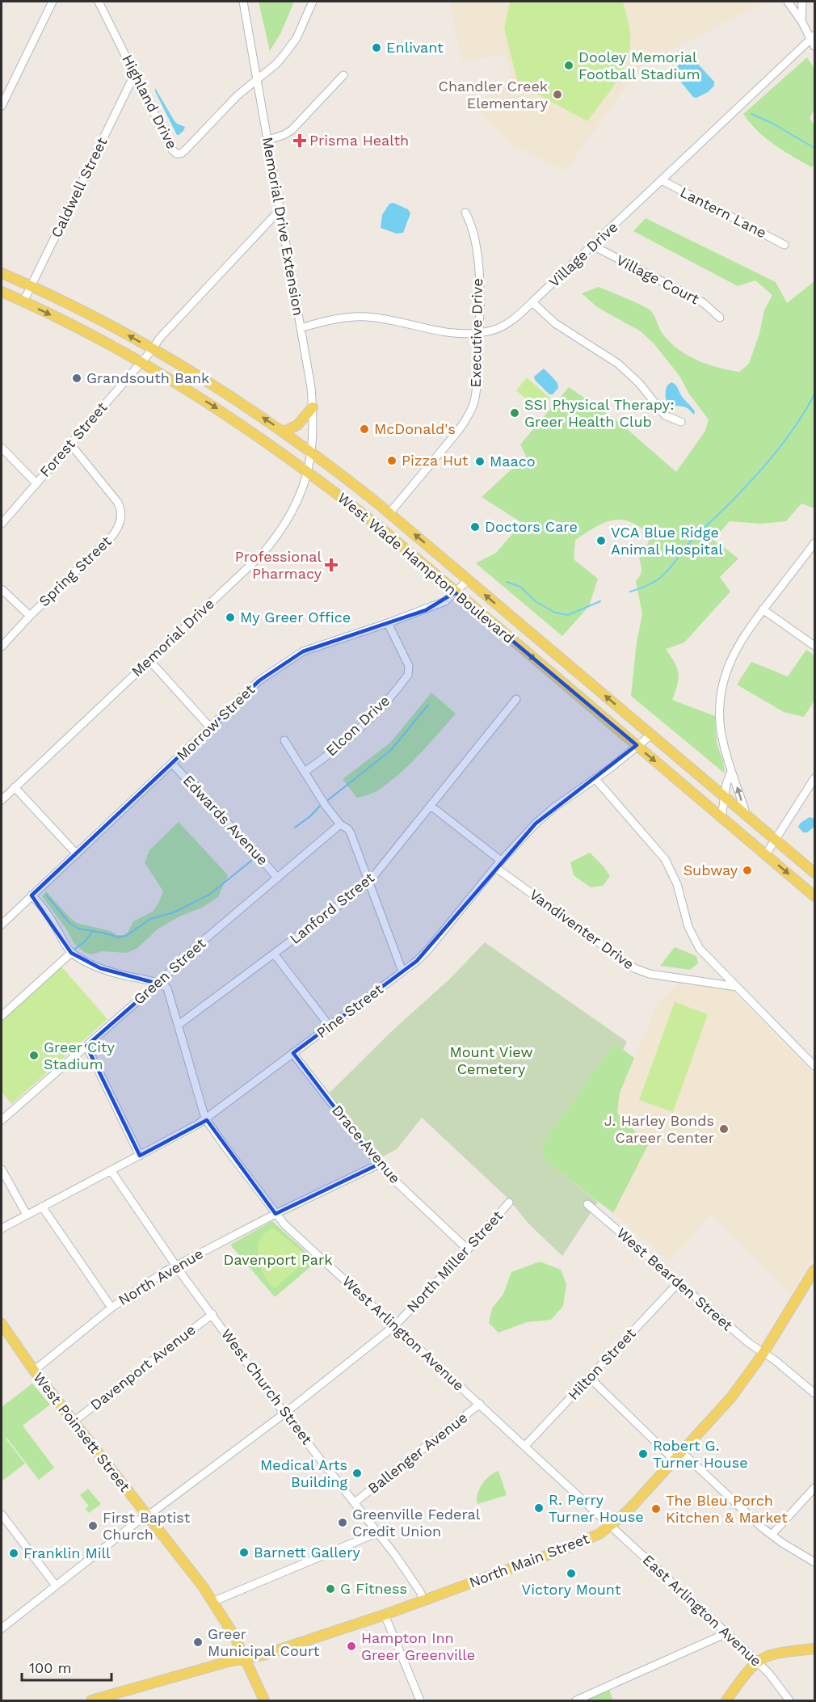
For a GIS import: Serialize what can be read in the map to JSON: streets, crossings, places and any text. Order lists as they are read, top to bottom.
{
  "streets": {
    "main road": ["West Wade Hampton Boulevard", "West Poinsett Street", "North Main Street"],
    "street": [
      "Highland Drive",
      "Caldwell Street",
      "Lantern Lane",
      "Memorial Drive Extension",
      "Village Drive",
      "Village Court",
      "Executive Drive",
      "Forest Street",
      "Spring Street",
      "Memorial Drive",
      "Morrow Street",
      "Elcon Drive",
      "Edwards Avenue",
      "Lanford Street",
      "Vandiventer Drive",
      "Green Street",
      "Pine Street",
      "Drace Avenue",
      "North Miller Street",
      "North Avenue",
      "West Bearden Street",
      "West Arlington Avenue",
      "Hilton Street",
      "Davenport Avenue",
      "West Church Street",
      "Ballenger Avenue",
      "East Arlington Avenue"
    ]
  },
  "crossings": [
    ["Highland Drive", "Caldwell Street"],
    ["Highland Drive", "Memorial Drive Extension"],
    ["Caldwell Street", "West Wade Hampton Boulevard"],
    ["Lantern Lane", "Village Drive"],
    ["Memorial Drive Extension", "Village Drive"],
    ["Memorial Drive Extension", "Forest Street"],
    ["Memorial Drive Extension", "West Wade Hampton Boulevard"],
    ["Memorial Drive Extension", "Memorial Drive"],
    ["Village Drive", "Village Court"],
    ["Village Drive", "Executive Drive"],
    ["Executive Drive", "West Wade Hampton Boulevard"],
    ["Forest Street", "West Wade Hampton Boulevard"],
    ["Forest Street", "Spring Street"],
    ["West Wade Hampton Boulevard", "Memorial Drive"],
    ["West Wade Hampton Boulevard", "Morrow Street"],
    ["West Wade Hampton Boulevard", "Pine Street"],
    ["Morrow Street", "Elcon Drive"],
    ["Morrow Street", "Edwards Avenue"],
    ["Edwards Avenue", "Green Street"],
    ["Lanford Street", "West Arlington Avenue"],
    ["Vandiventer Drive", "Pine Street"],
    ["Green Street", "West Arlington Avenue"],
    ["Pine Street", "Drace Avenue"],
    ["Pine Street", "West Arlington Avenue"],
    ["Pine Street", "West Church Street"],
    ["Drace Avenue", "North Miller Street"],
    ["Drace Avenue", "North Avenue"],
    ["North Miller Street", "West Arlington Avenue"],
    ["North Miller Street", "West Church Street"],
    ["North Miller Street", "West Poinsett Street"],
    ["North Avenue", "West Arlington Avenue"],
    ["North Avenue", "West Church Street"],
    ["North Avenue", "West Poinsett Street"],
    ["West Bearden Street", "Hilton Street"],
    ["West Bearden Street", "North Main Street"],
    ["West Arlington Avenue", "Hilton Street"],
    ["West Arlington Avenue", "Ballenger Avenue"],
    ["West Arlington Avenue", "North Main Street"],
    ["West Arlington Avenue", "East Arlington Avenue"],
    ["Davenport Avenue", "West Church Street"],
    ["Davenport Avenue", "West Poinsett Street"],
    ["West Church Street", "Ballenger Avenue"],
    ["West Church Street", "North Main Street"],
    ["West Poinsett Street", "North Main Street"],
    ["North Main Street", "East Arlington Avenue"]
  ],
  "parks": ["Mount View Cemetery", "Davenport Park"],
  "places": {
    "other": [
      "Enlivant",
      "Dooley Memorial Football Stadium",
      "Chandler Creek Elementary",
      "Grandsouth Bank",
      "SSI Physical Therapy: Greer Health Club",
      "McDonald's",
      "Pizza Hut",
      "Maaco",
      "Doctors Care",
      "VCA Blue Ridge Animal Hospital",
      "My Greer Office",
      "Subway",
      "Greer City Stadium",
      "J. Harley Bonds Career Center",
      "Robert G. Turner House",
      "Medical Arts Building",
      "R. Perry Turner House",
      "The Bleu Porch Kitchen & Market",
      "Greenville Federal Credit Union",
      "First Baptist Church",
      "Barnett Gallery",
      "Franklin Mill",
      "Victory Mount",
      "G Fitness",
      "Greer Municipal Court",
      "Hampton Inn Greer Greenville"
    ],
    "health": ["Prisma Health", "Professional Pharmacy"]
  },
  "scale_bar": "100 m"
}
